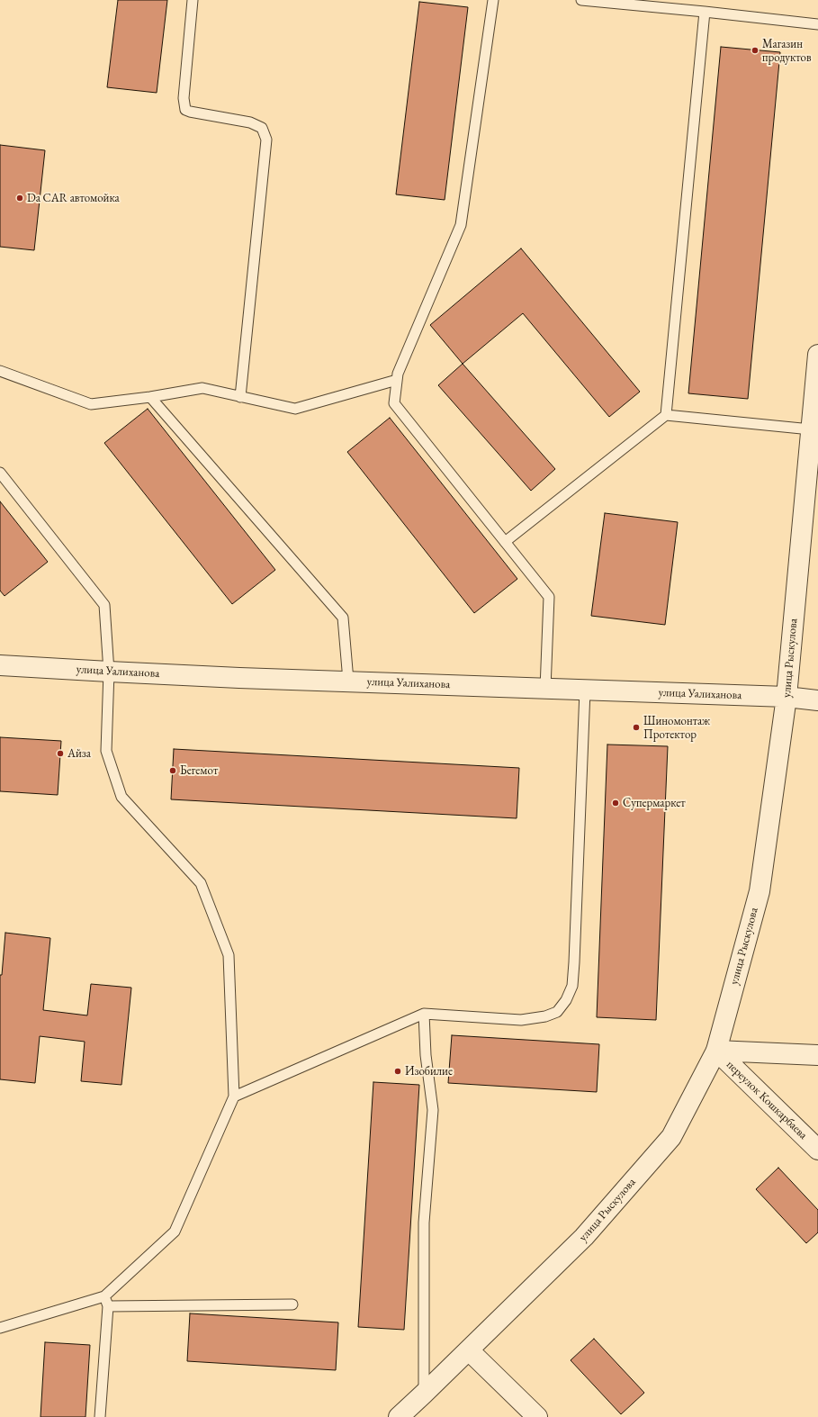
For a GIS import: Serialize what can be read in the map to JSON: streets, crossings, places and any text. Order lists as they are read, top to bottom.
{
  "streets": {
    "street": ["улица Рыскулова", "улица Уалиханова", "переулок Кошкарбаева"]
  },
  "crossings": [
    ["улица Рыскулова", "улица Уалиханова"],
    ["улица Рыскулова", "переулок Кошкарбаева"]
  ],
  "places": [
    "Магазин продуктов",
    "Da CAR автомойка",
    "Шиномонтаж Протектор",
    "Айза",
    "Бегемот",
    "Супермаркет",
    "Изобилие"
  ]
}
